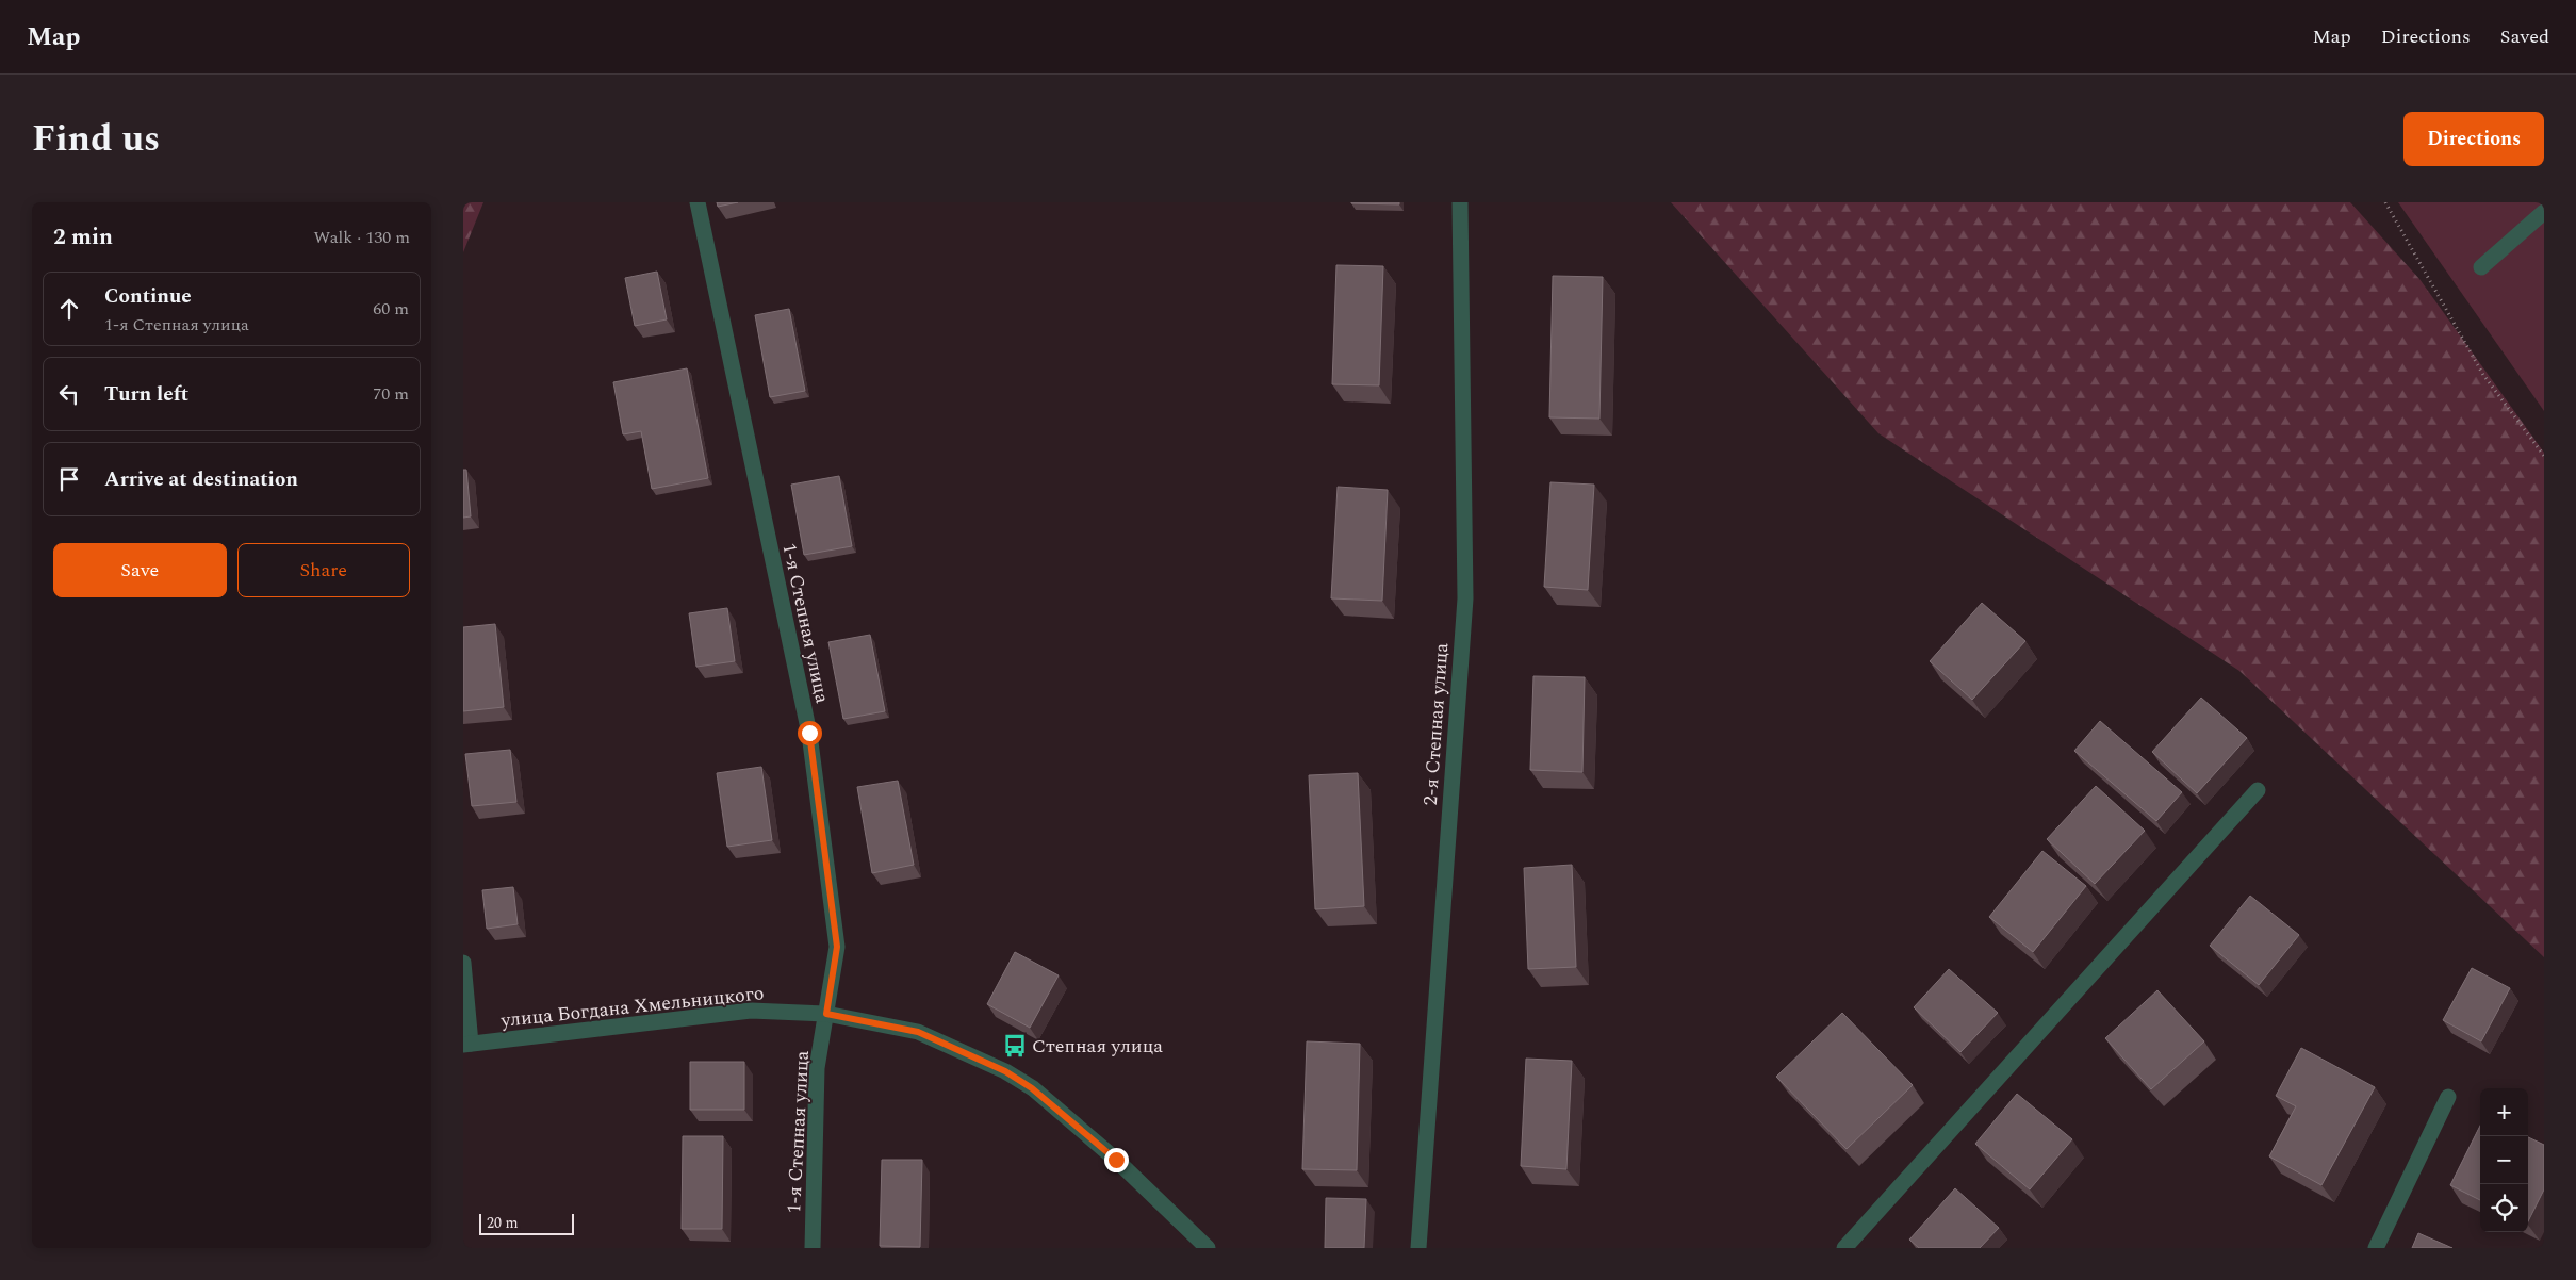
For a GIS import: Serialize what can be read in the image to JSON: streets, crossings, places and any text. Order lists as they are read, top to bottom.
{
  "streets": {
    "street": ["1-я Степная улица", "2-я Степная улица", "улица Богдана Хмельницкого"]
  },
  "crossings": [
    ["1-я Степная улица", "улица Богдана Хмельницкого"]
  ],
  "places": {
    "bus stop": ["Степная улица"]
  },
  "scale_bar": "20 m",
  "page": {
    "header": "Map",
    "nav": ["Map", "Directions", "Saved"],
    "title": "Find us",
    "buttons": [
      "Directions",
      ["Save", "Share"]
    ],
    "heading": ["2 min", "Walk · 130 m"],
    "list": [
      ["Continue", "1-я Степная улица", "60 m"],
      ["Turn left", "70 m"],
      "Arrive at destination"
    ],
    "map_buttons": ["+", "−"],
    "scale": "20 m"
  }
}
